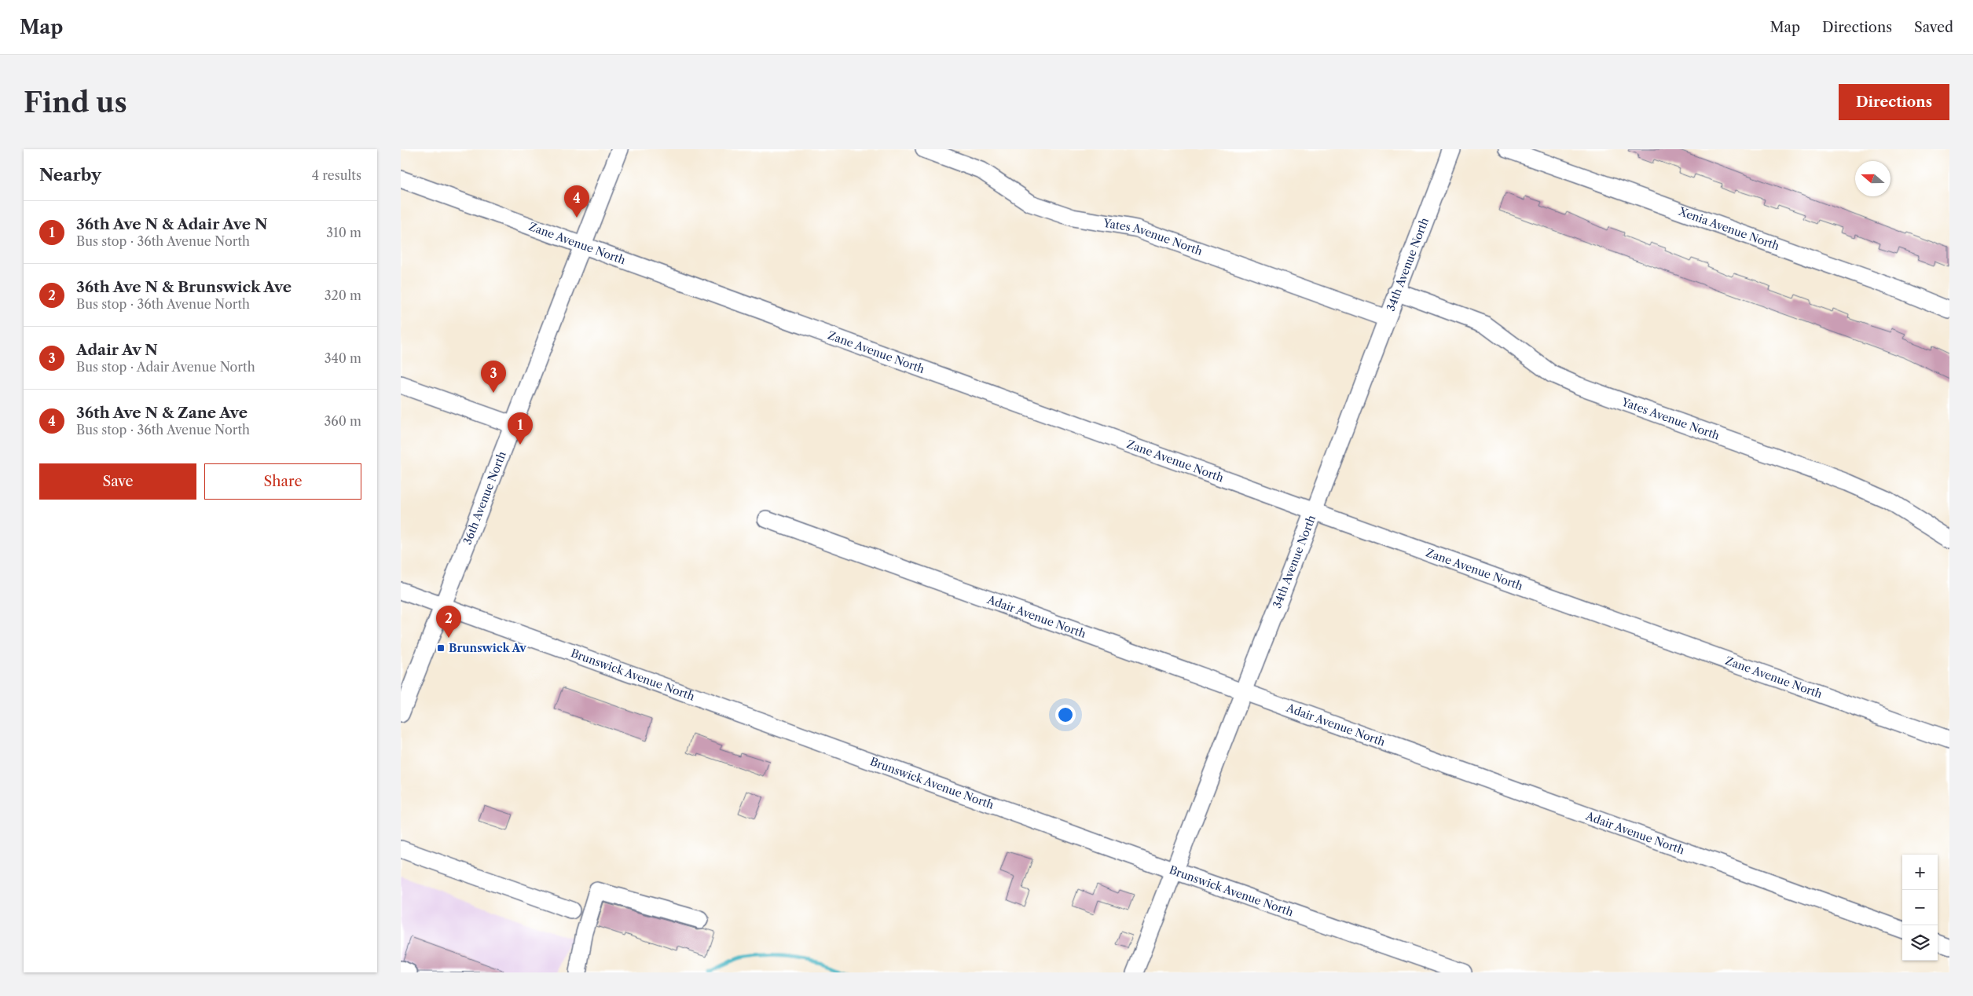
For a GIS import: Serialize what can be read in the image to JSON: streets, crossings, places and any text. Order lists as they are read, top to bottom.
{
  "streets": {
    "street": [
      "Xenia Avenue North",
      "Yates Avenue North",
      "Zane Avenue North",
      "34th Avenue North",
      "36th Avenue North",
      "Adair Avenue North",
      "Brunswick Avenue North"
    ]
  },
  "crossings": [
    ["Yates Avenue North", "34th Avenue North"],
    ["Zane Avenue North", "34th Avenue North"],
    ["Zane Avenue North", "36th Avenue North"],
    ["34th Avenue North", "Adair Avenue North"],
    ["34th Avenue North", "Brunswick Avenue North"],
    ["36th Avenue North", "Brunswick Avenue North"]
  ],
  "places": {
    "transit": ["Brunswick Av"]
  },
  "north": "left",
  "page": {
    "header": "Map",
    "nav": ["Map", "Directions", "Saved"],
    "buttons": [
      "Directions",
      ["Save", "Share"]
    ],
    "title": "Find us",
    "heading": ["Nearby", "4 results"],
    "pins": [
      "4",
      "3",
      "1",
      "2"
    ],
    "list": [
      {
        "mark": "1",
        "name": "36th Ave N & Adair Ave N",
        "note": "Bus stop · 36th Avenue North",
        "value": "310 m"
      },
      {
        "mark": "2",
        "name": "36th Ave N & Brunswick Ave",
        "note": "Bus stop · 36th Avenue North",
        "value": "320 m"
      },
      {
        "mark": "3",
        "name": "Adair Av N",
        "note": "Bus stop · Adair Avenue North",
        "value": "340 m"
      },
      {
        "mark": "4",
        "name": "36th Ave N & Zane Ave",
        "note": "Bus stop · 36th Avenue North",
        "value": "360 m"
      }
    ],
    "map_buttons": ["+", "−"]
  }
}
